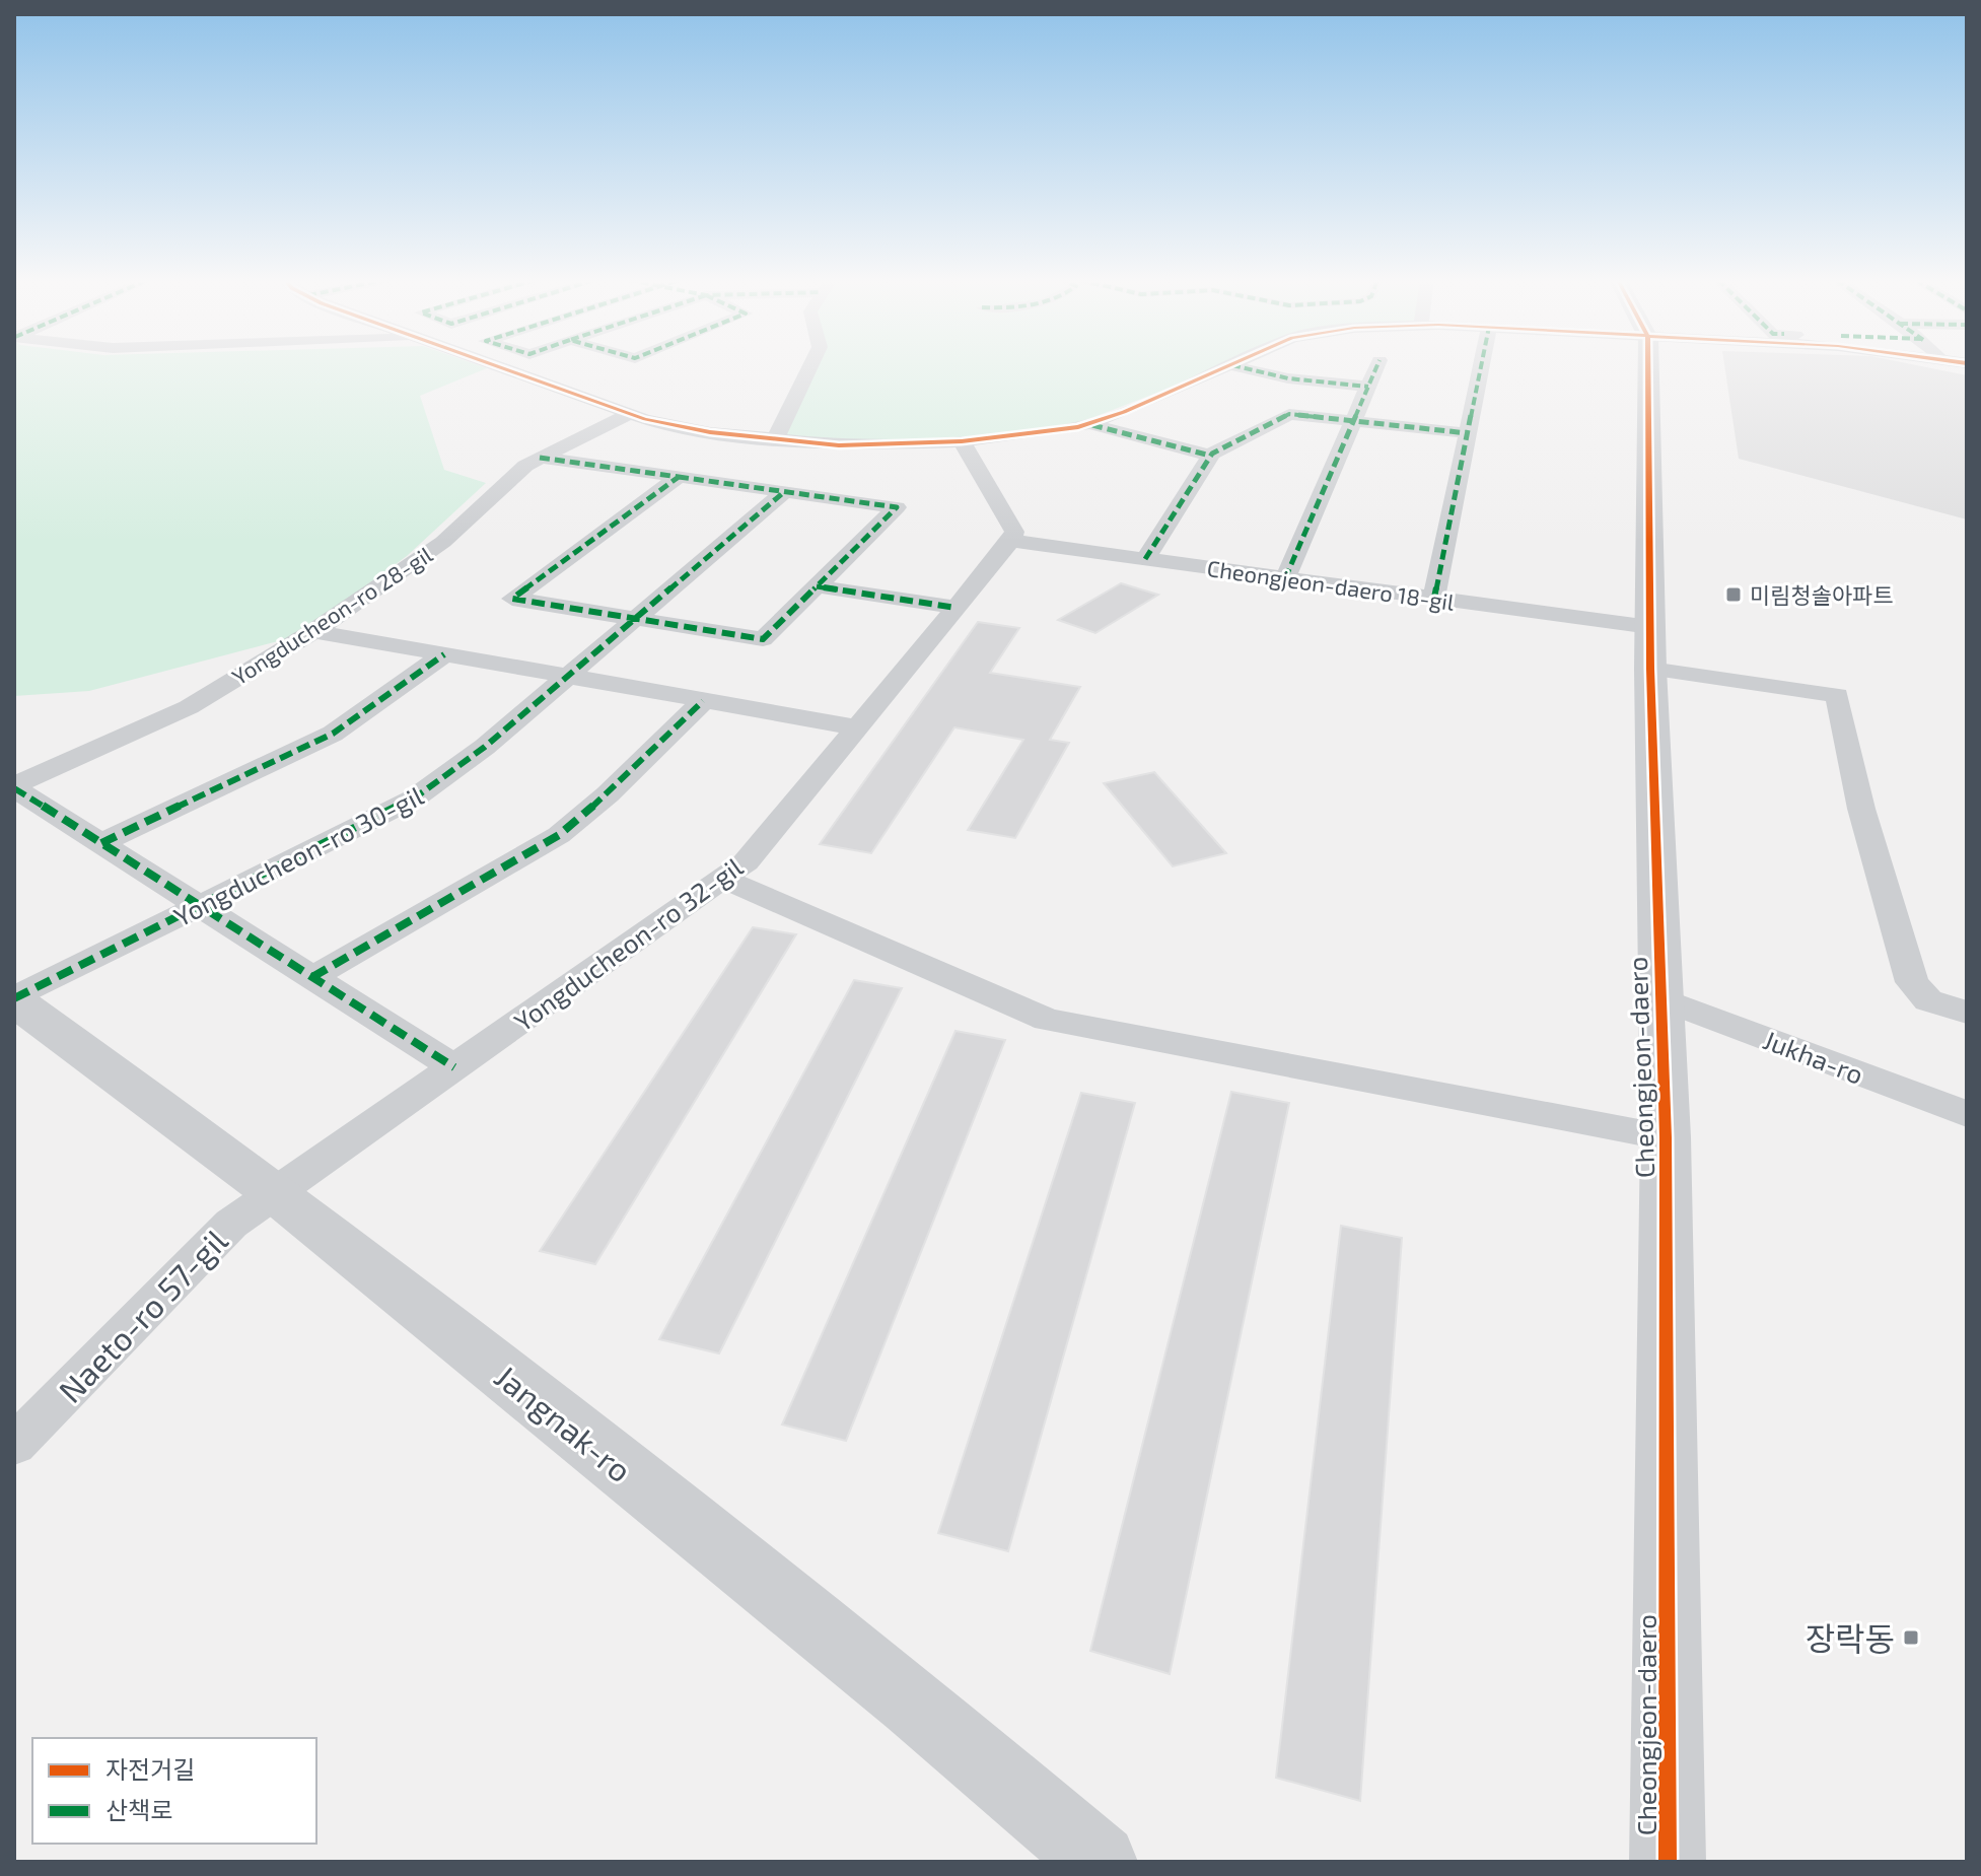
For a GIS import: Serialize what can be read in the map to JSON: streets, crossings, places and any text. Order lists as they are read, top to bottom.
{
  "streets": {
    "street": [
      "Cheongjeon-daero 18-gil",
      "Yongducheon-ro 28-gil",
      "Yongducheon-ro 30-gil",
      "Yongducheon-ro 32-gil",
      "Jukha-ro",
      "Cheongjeon-daero",
      "Naeto-ro 57-gil",
      "Jangnak-ro"
    ]
  },
  "crossings": [
    ["Cheongjeon-daero 18-gil", "Yongducheon-ro 32-gil"],
    ["Cheongjeon-daero 18-gil", "Cheongjeon-daero"],
    ["Yongducheon-ro 30-gil", "Jangnak-ro"],
    ["Yongducheon-ro 32-gil", "Naeto-ro 57-gil"],
    ["Yongducheon-ro 32-gil", "Jangnak-ro"],
    ["Jukha-ro", "Cheongjeon-daero"],
    ["Naeto-ro 57-gil", "Jangnak-ro"]
  ],
  "places": {
    "transit": ["미림청솔아파트", "장락동"]
  },
  "legend": ["자전거길", "산책로"]
}
